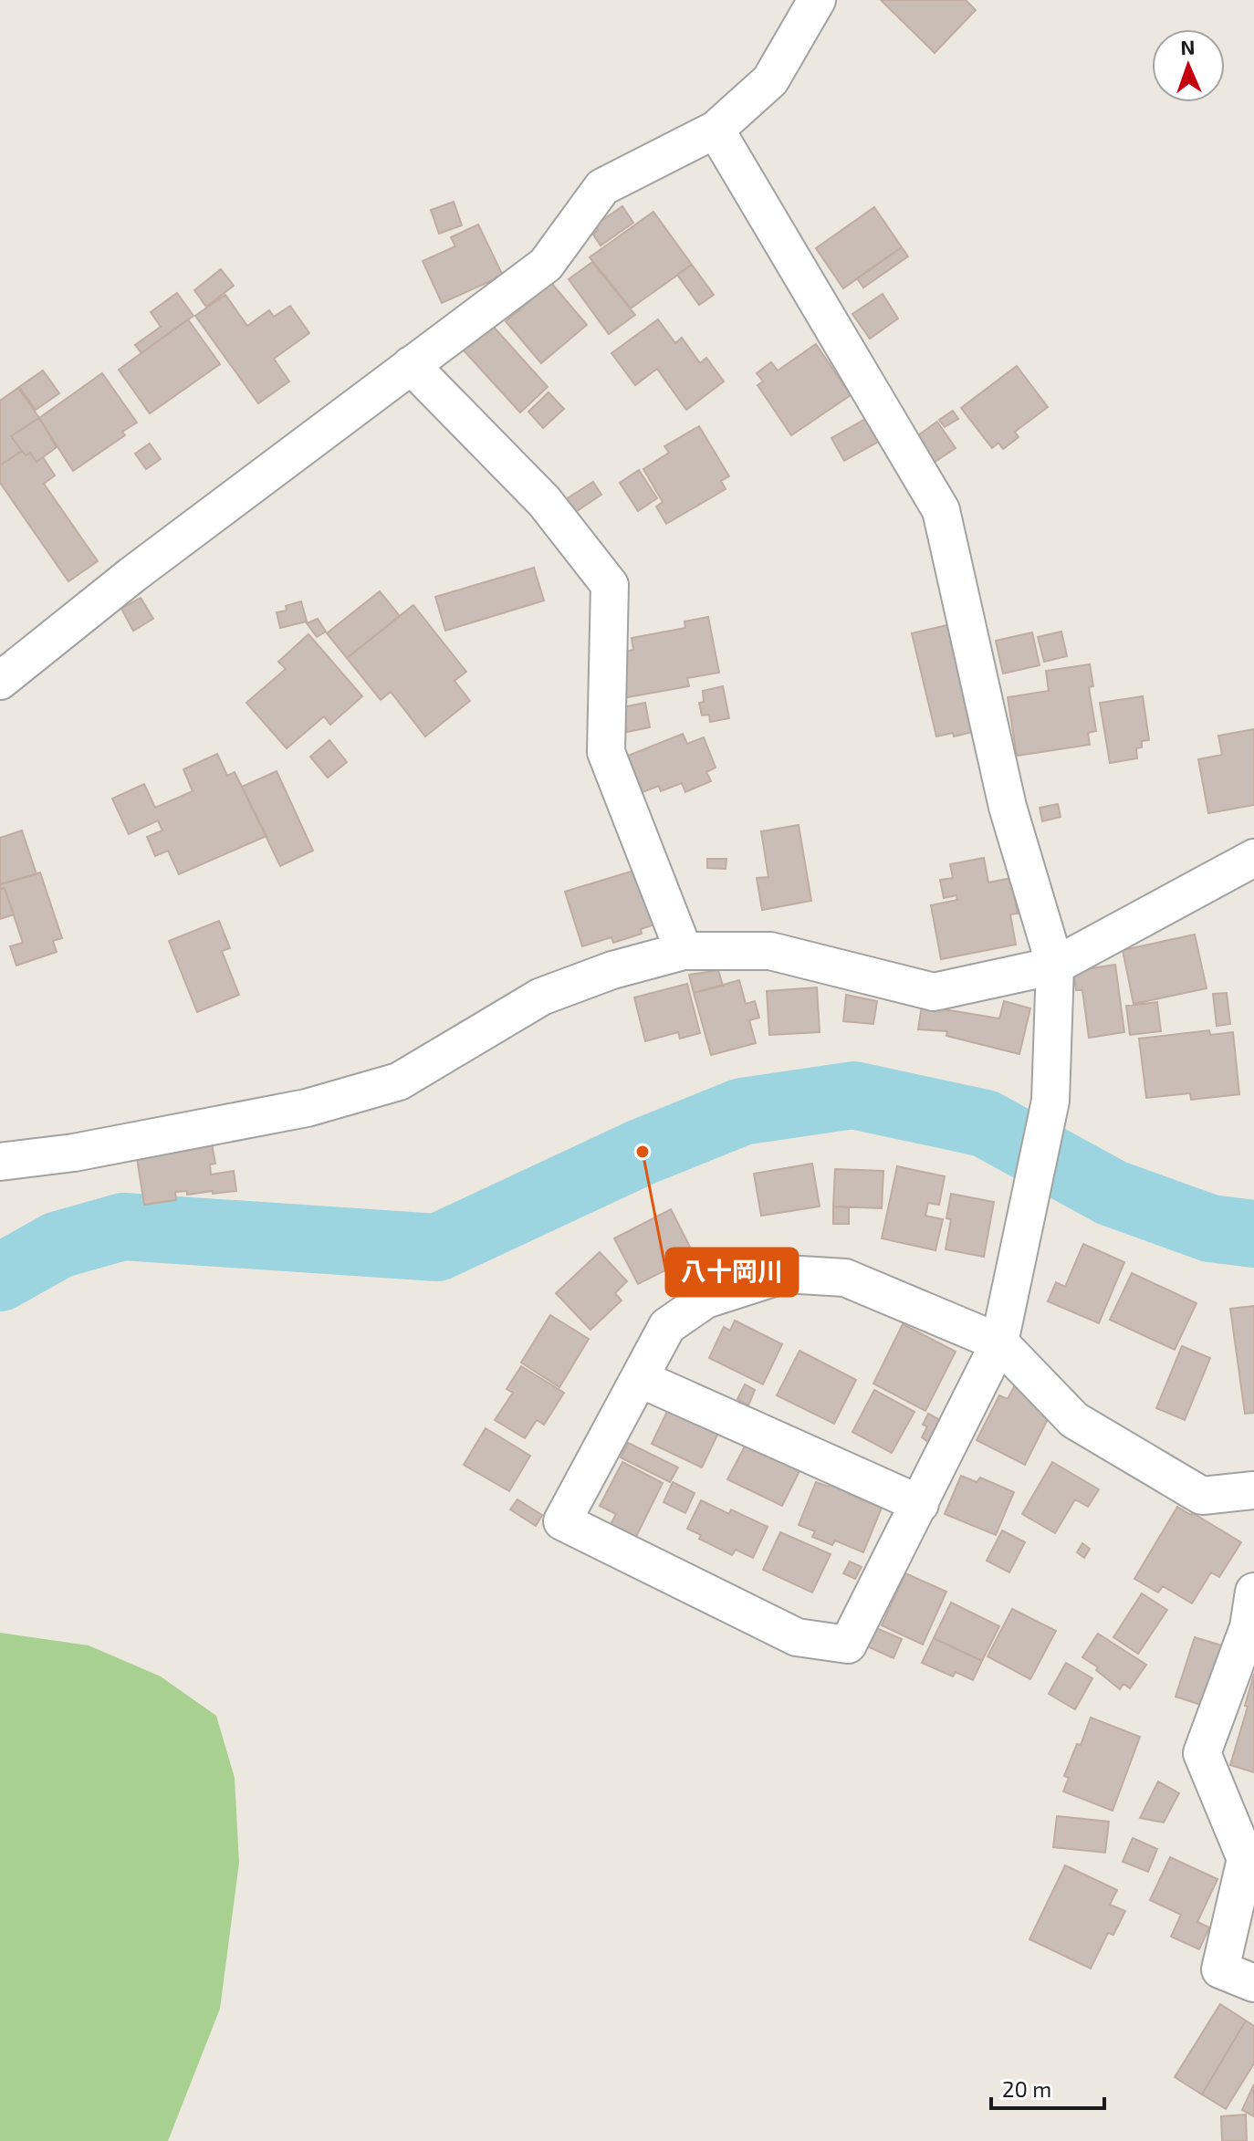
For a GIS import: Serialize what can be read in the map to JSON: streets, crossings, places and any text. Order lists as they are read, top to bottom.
{
  "places": ["八十岡川"],
  "scale_bar": "20 m",
  "north": "top"
}
